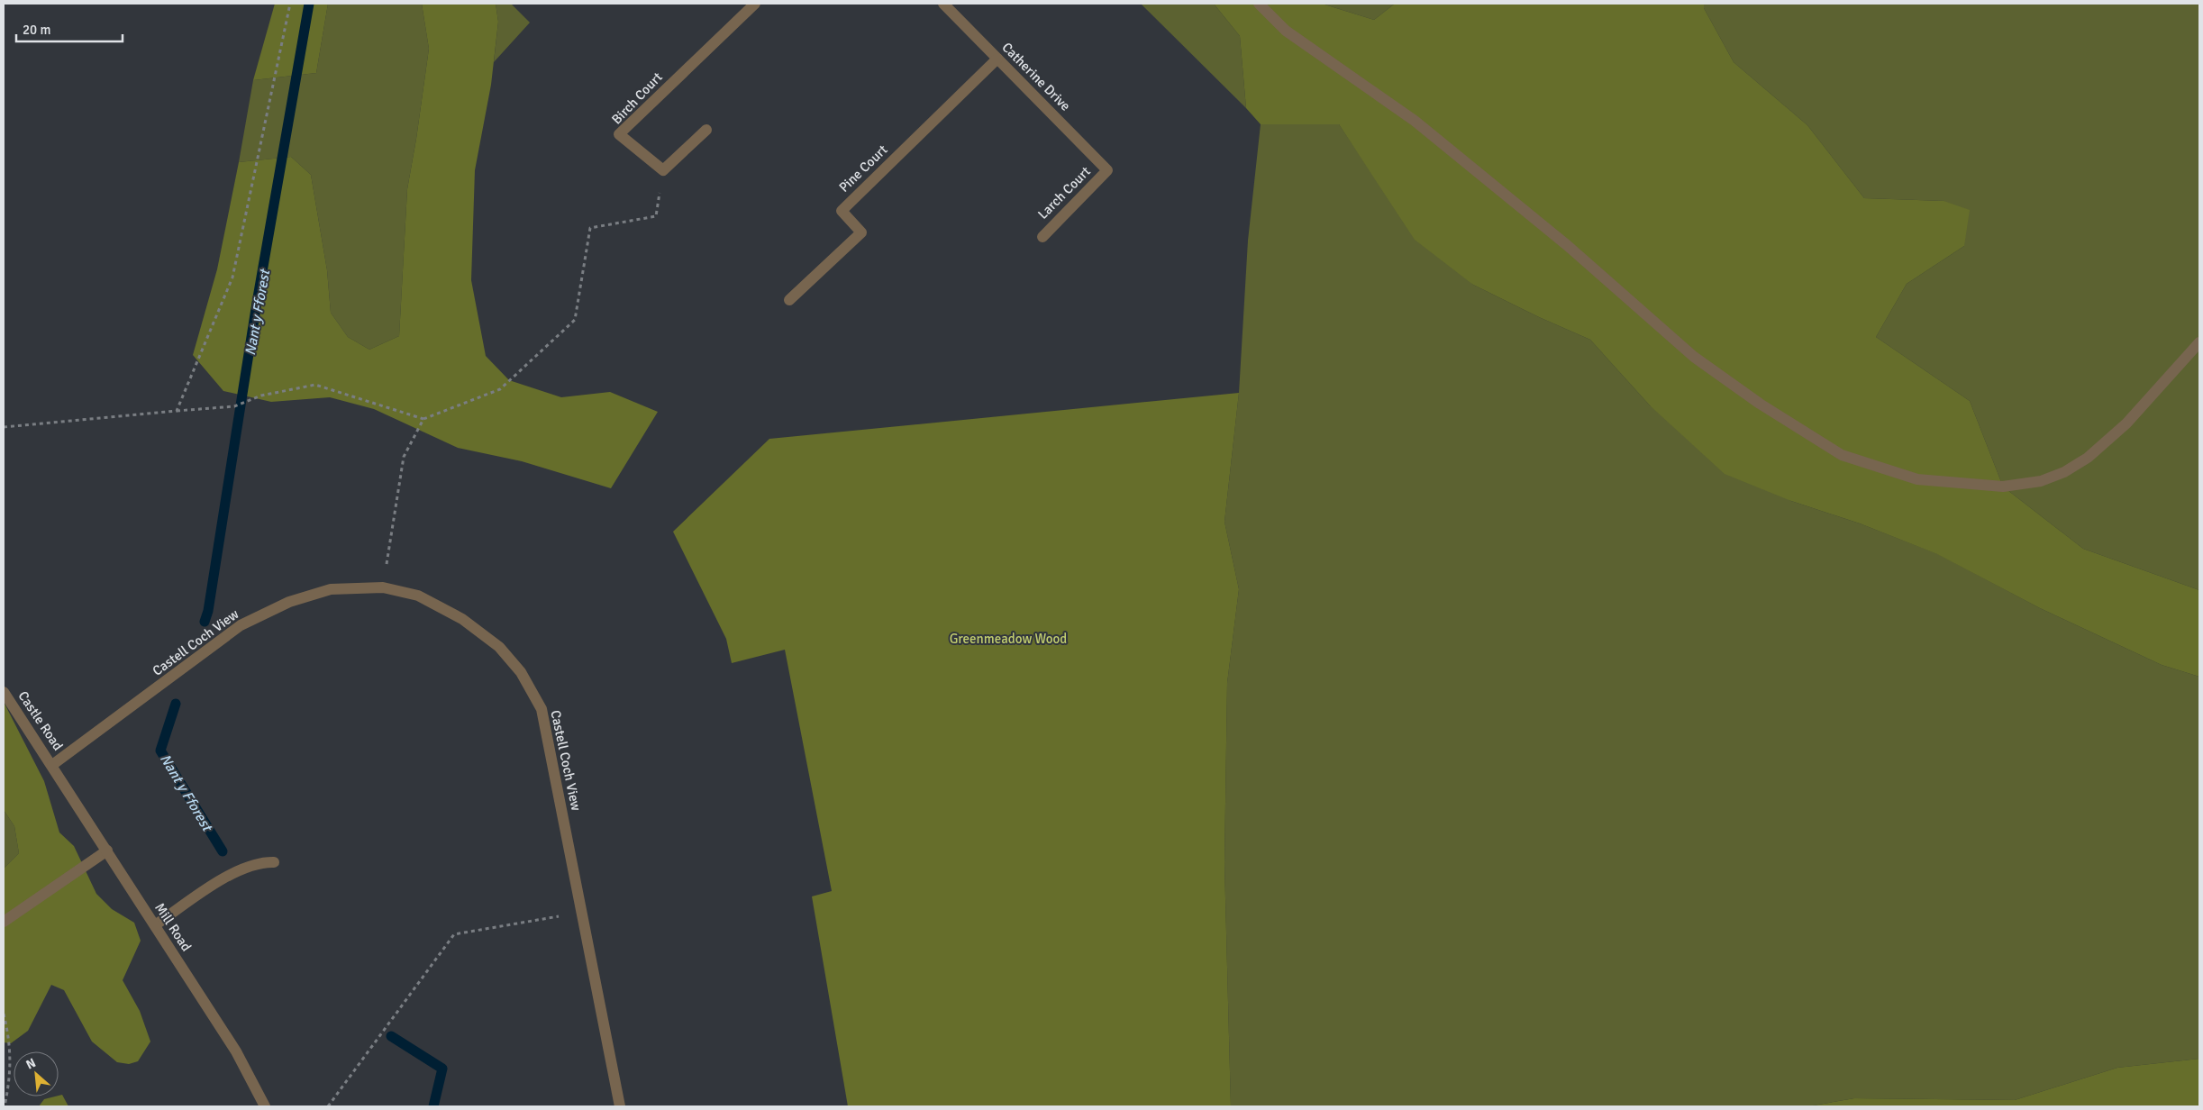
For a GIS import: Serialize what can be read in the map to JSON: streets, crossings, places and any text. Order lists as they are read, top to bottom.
{
  "streets": {
    "street": [
      "Catherine Drive",
      "Birch Court",
      "Pine Court",
      "Larch Court",
      "Castell Coch View",
      "Castle Road",
      "Mill Road"
    ]
  },
  "crossings": [
    ["Catherine Drive", "Pine Court"],
    ["Catherine Drive", "Larch Court"],
    ["Castell Coch View", "Castle Road"],
    ["Castell Coch View", "Mill Road"],
    ["Castle Road", "Mill Road"]
  ],
  "water": ["Nant y Fforest"],
  "parks": ["Greenmeadow Wood"],
  "scale_bar": "20 m",
  "north": "top left"
}
